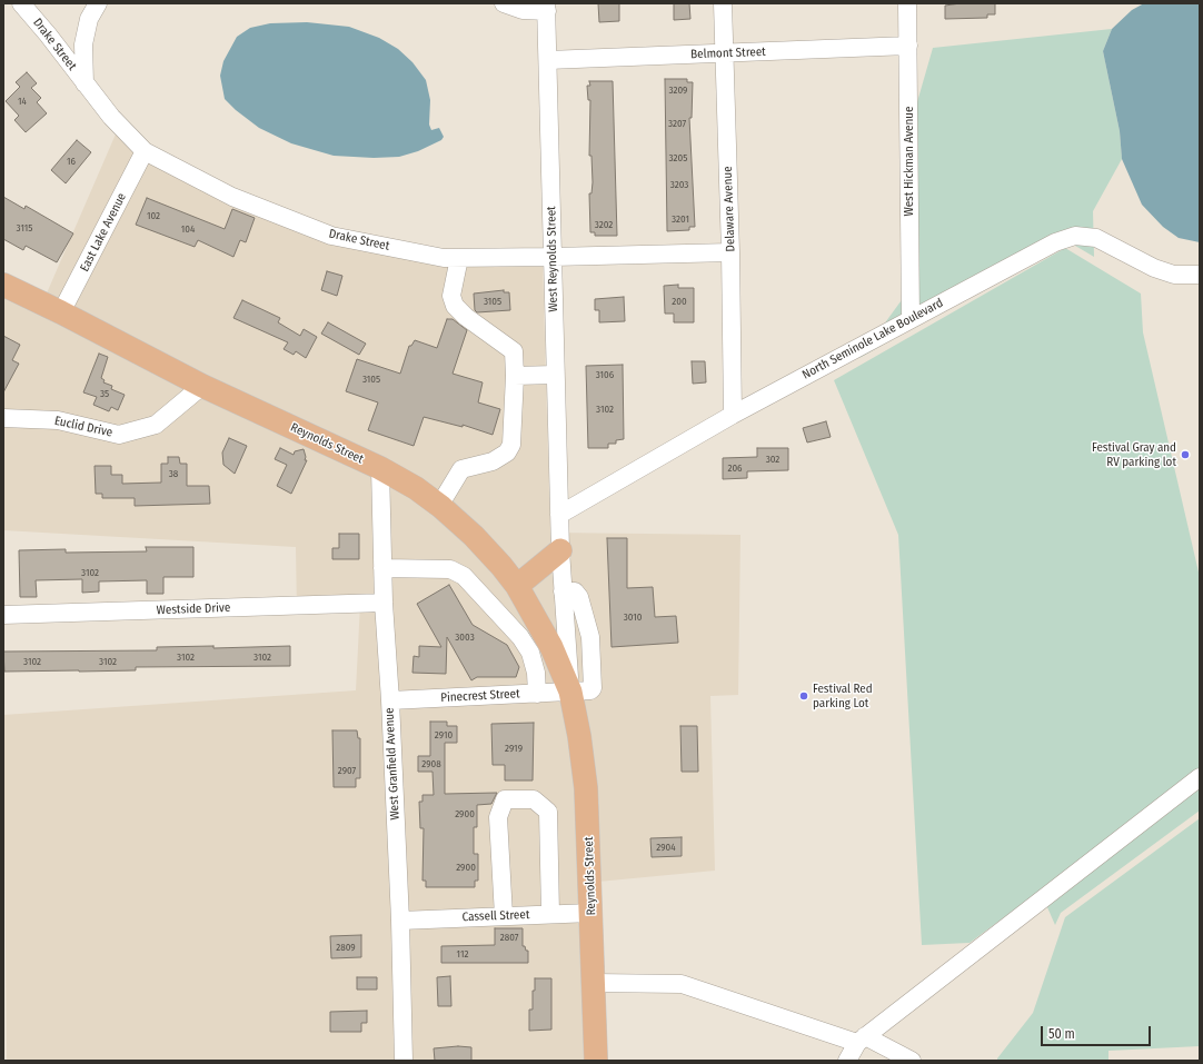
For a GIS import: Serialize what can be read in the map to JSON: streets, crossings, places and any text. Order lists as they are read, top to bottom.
{
  "streets": {
    "main road": ["Reynolds Street"],
    "street": [
      "Drake Street",
      "Belmont Street",
      "West Hickman Avenue",
      "Delaware Avenue",
      "East Lake Avenue",
      "West Reynolds Street",
      "North Seminole Lake Boulevard",
      "Euclid Drive",
      "Westside Drive",
      "Pinecrest Street",
      "West Granfield Avenue",
      "Cassell Street"
    ]
  },
  "crossings": [
    ["Drake Street", "Delaware Avenue"],
    ["Drake Street", "East Lake Avenue"],
    ["Drake Street", "West Reynolds Street"],
    ["Belmont Street", "West Hickman Avenue"],
    ["Belmont Street", "Delaware Avenue"],
    ["Belmont Street", "West Reynolds Street"],
    ["West Hickman Avenue", "North Seminole Lake Boulevard"],
    ["Delaware Avenue", "North Seminole Lake Boulevard"],
    ["East Lake Avenue", "Reynolds Street"],
    ["West Reynolds Street", "North Seminole Lake Boulevard"],
    ["West Reynolds Street", "Reynolds Street"],
    ["North Seminole Lake Boulevard", "Reynolds Street"],
    ["Euclid Drive", "Reynolds Street"],
    ["Reynolds Street", "Pinecrest Street"],
    ["Reynolds Street", "West Granfield Avenue"],
    ["Reynolds Street", "Cassell Street"],
    ["Westside Drive", "West Granfield Avenue"],
    ["Pinecrest Street", "West Granfield Avenue"],
    ["West Granfield Avenue", "Cassell Street"]
  ],
  "places": ["Festival Gray and RV parking lot", "Festival Red parking Lot"],
  "house_numbers": [
    "3209",
    "14",
    "3207",
    "3205",
    "16",
    "3203",
    "102",
    "3201",
    "3202",
    "3115",
    "104",
    "3105",
    "200",
    "3106",
    "3105",
    "35",
    "3102",
    "302",
    "206",
    "38",
    "3102",
    "3010",
    "3003",
    "3102",
    "3102",
    "3102",
    "3102",
    "2910",
    "2919",
    "2908",
    "2907",
    "2900",
    "2904",
    "2900",
    "2807",
    "2809",
    "112"
  ],
  "scale_bar": "50 m"
}
